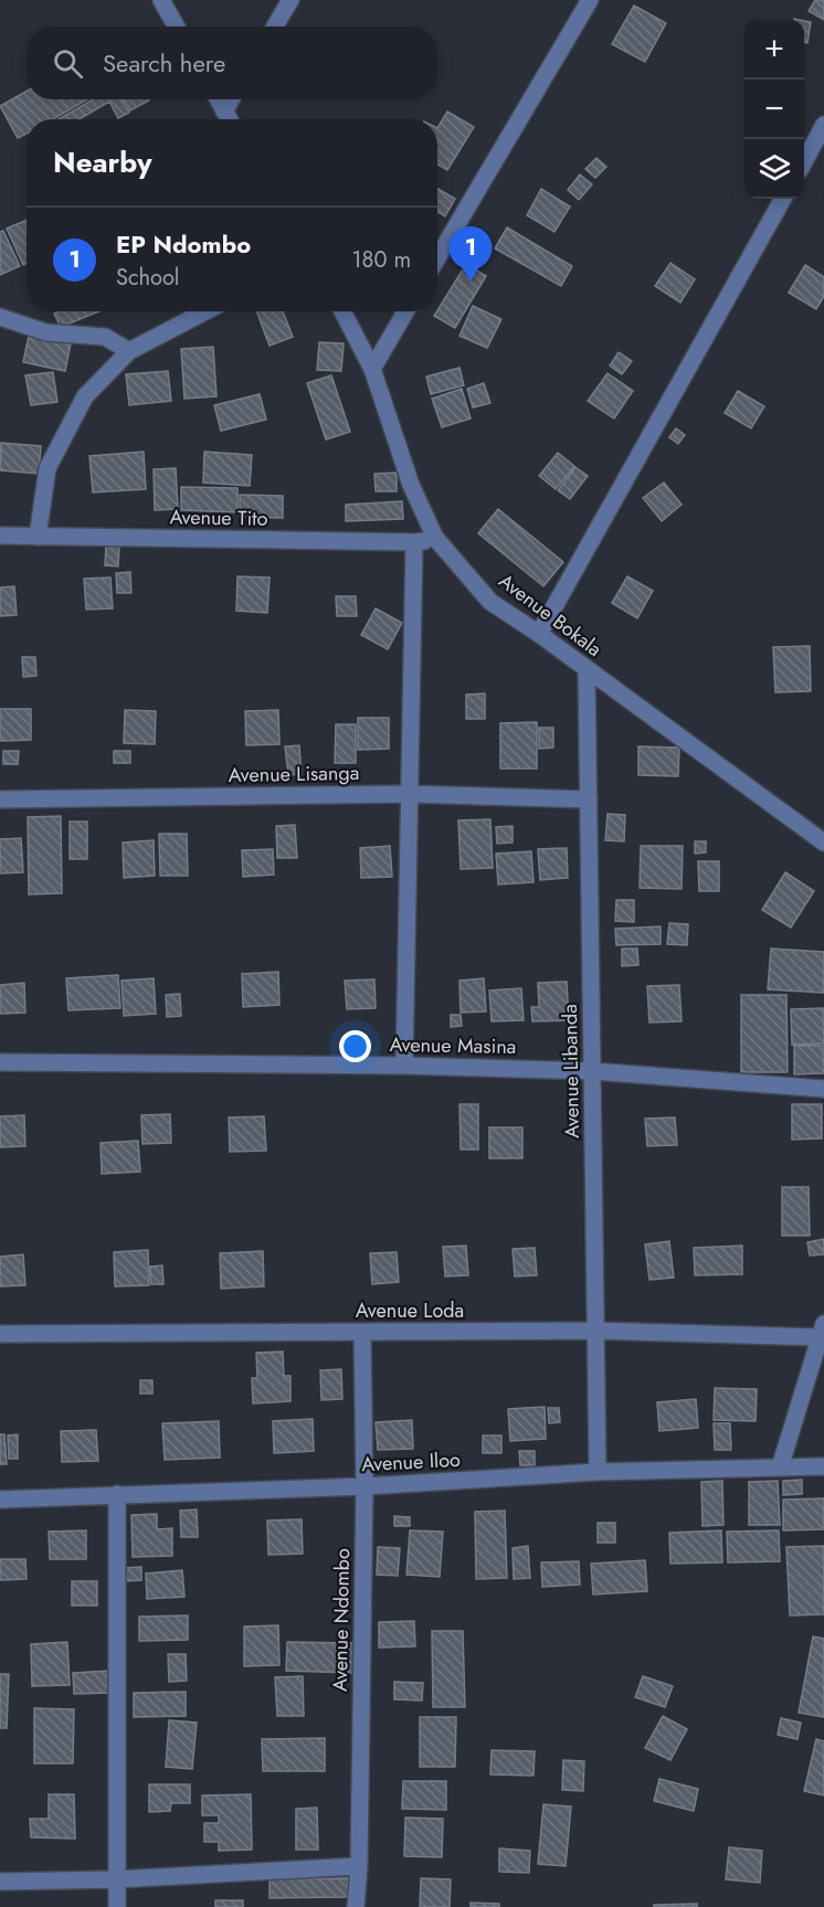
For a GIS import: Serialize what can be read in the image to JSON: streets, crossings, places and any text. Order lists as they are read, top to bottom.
{
  "streets": {
    "street": [
      "Avenue Tito",
      "Avenue Bokala",
      "Avenue Lisanga",
      "Avenue Masina",
      "Avenue Libanda",
      "Avenue Loda",
      "Avenue Iloo",
      "Avenue Ndombo"
    ]
  },
  "crossings": [
    ["Avenue Tito", "Avenue Bokala"],
    ["Avenue Bokala", "Avenue Libanda"],
    ["Avenue Lisanga", "Avenue Libanda"],
    ["Avenue Masina", "Avenue Libanda"],
    ["Avenue Libanda", "Avenue Loda"],
    ["Avenue Libanda", "Avenue Iloo"],
    ["Avenue Loda", "Avenue Ndombo"],
    ["Avenue Iloo", "Avenue Ndombo"]
  ],
  "page": {
    "map_buttons": ["+", "−"],
    "search": "Search here",
    "heading": "Nearby",
    "list": [
      {
        "mark": "1",
        "name": "EP Ndombo",
        "note": "School",
        "value": "180 m"
      }
    ],
    "pins": "1"
  }
}
